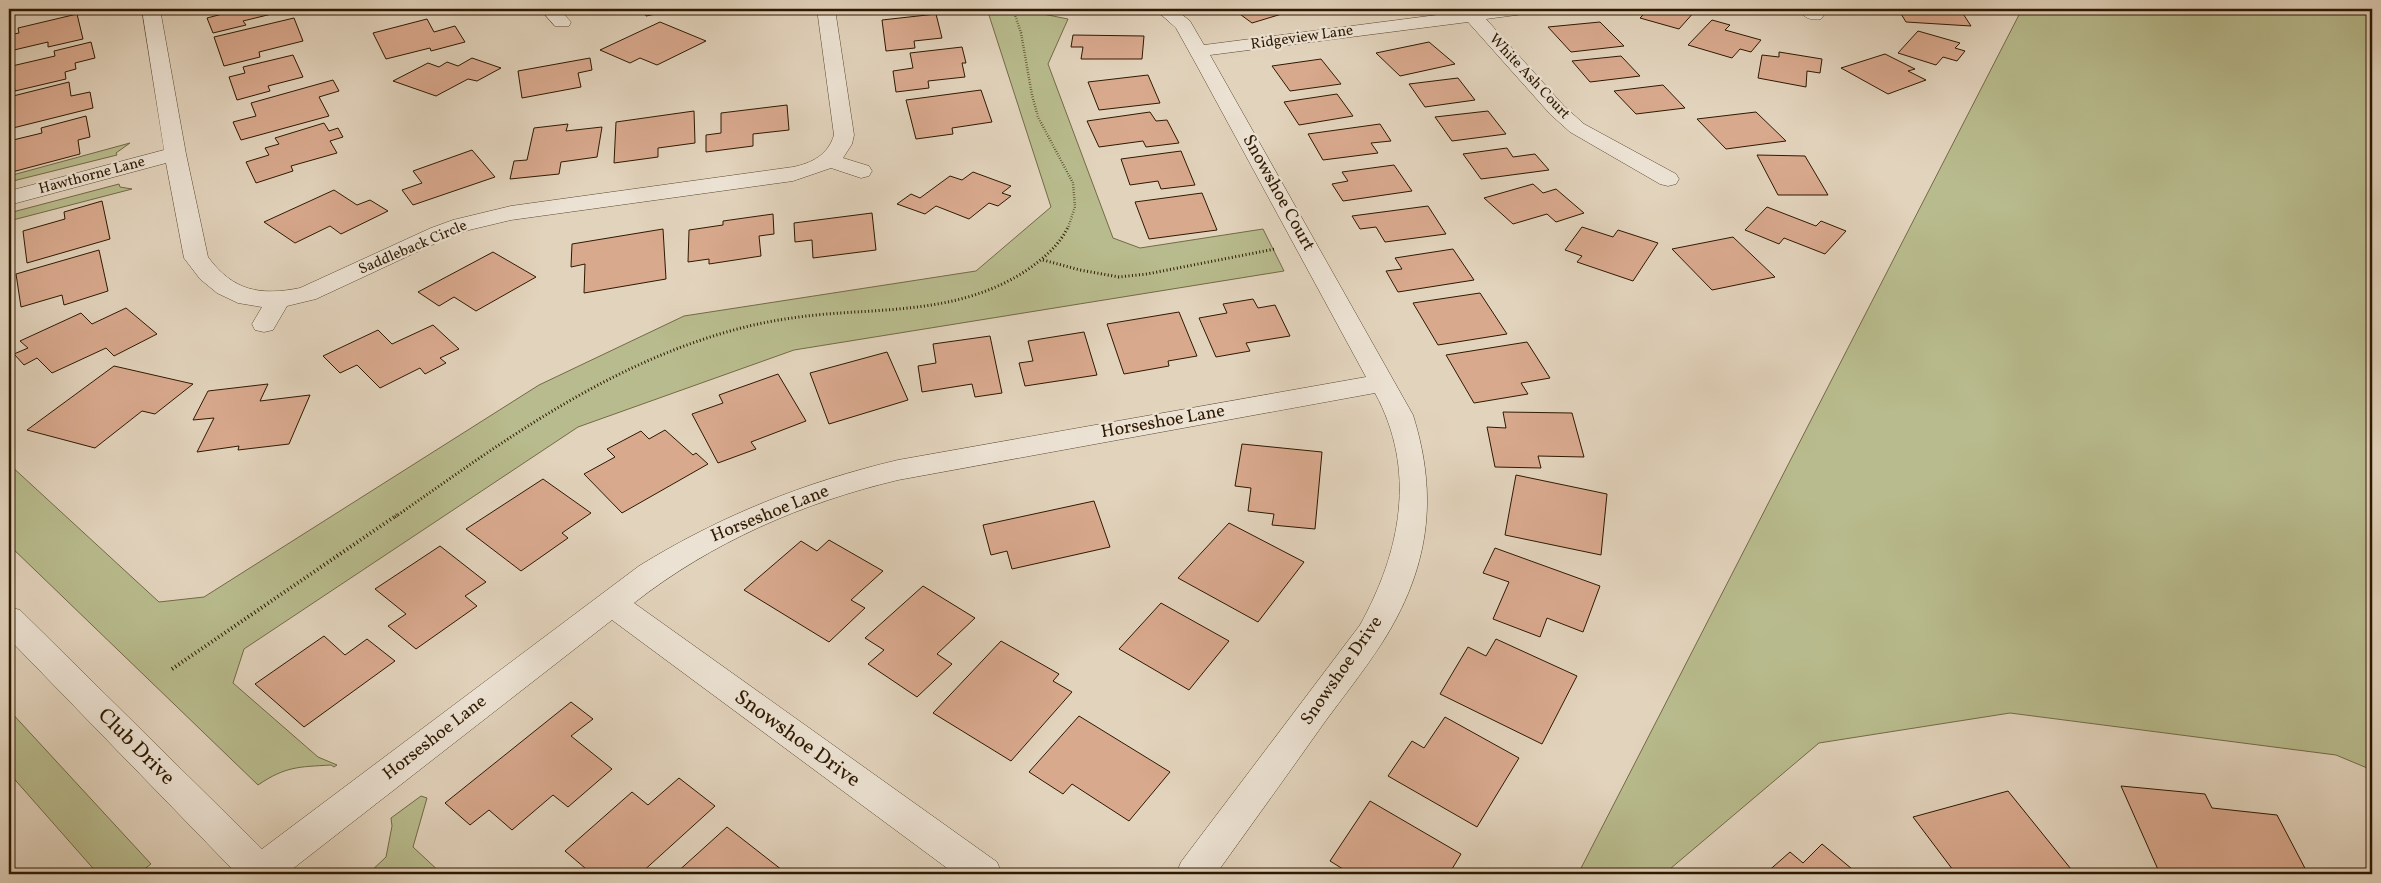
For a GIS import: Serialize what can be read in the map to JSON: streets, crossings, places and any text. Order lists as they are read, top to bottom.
{
  "streets": {
    "street": [
      "Ridgeview Lane",
      "White Ash Court",
      "Hawthorne Lane",
      "Snowshoe Court",
      "Saddleback Circle",
      "Horseshoe Lane",
      "Snowshoe Drive",
      "Club Drive"
    ]
  },
  "crossings": [
    ["Ridgeview Lane", "White Ash Court"],
    ["Ridgeview Lane", "Snowshoe Court"],
    ["Hawthorne Lane", "Saddleback Circle"],
    ["Snowshoe Court", "Horseshoe Lane"],
    ["Snowshoe Court", "Snowshoe Drive"],
    ["Horseshoe Lane", "Snowshoe Drive"],
    ["Horseshoe Lane", "Club Drive"]
  ]
}
